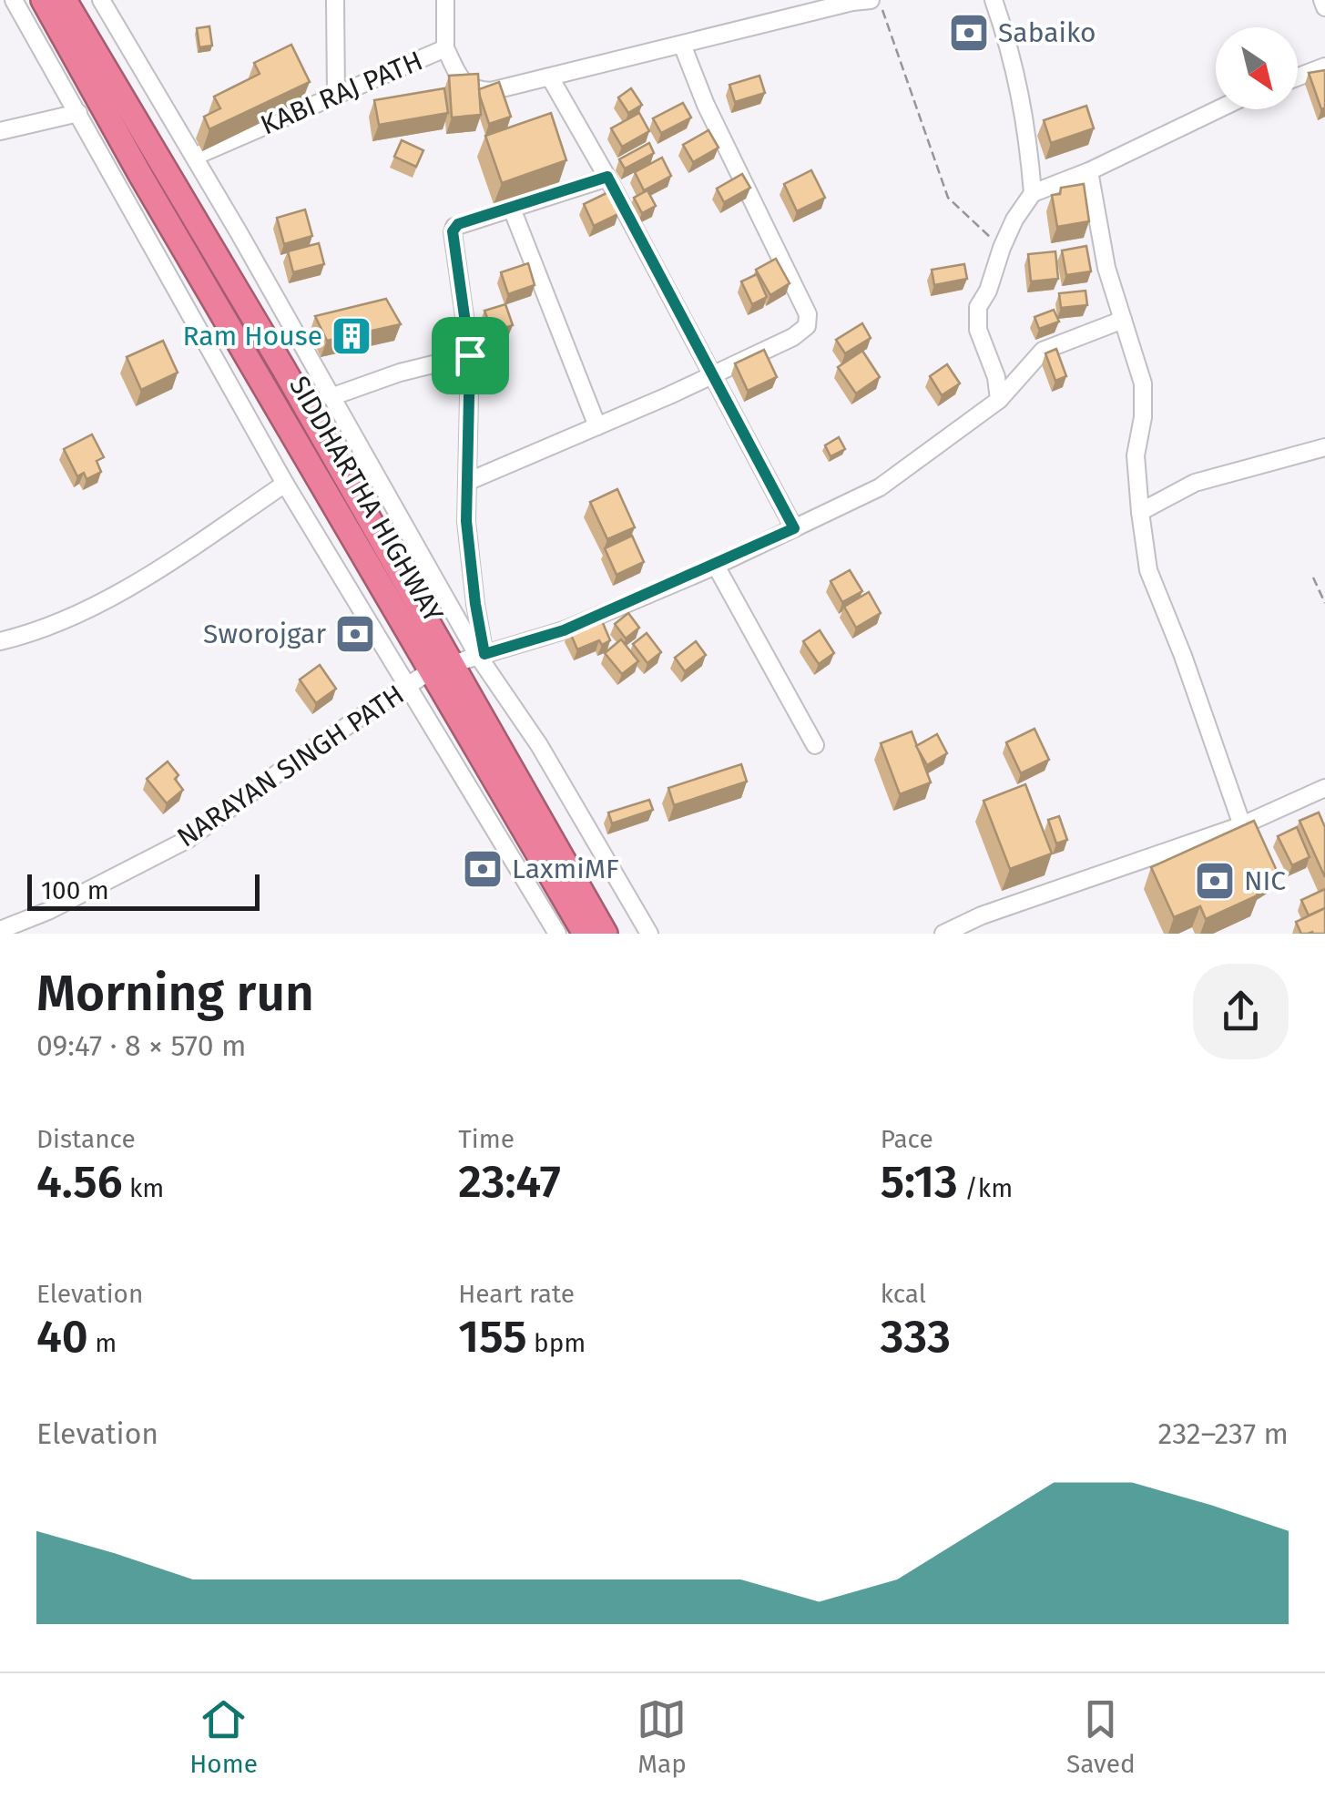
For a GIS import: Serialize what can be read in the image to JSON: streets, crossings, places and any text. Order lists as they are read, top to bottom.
{
  "streets": {
    "highway": ["SIDDHARTHA HIGHWAY"],
    "street": ["KABI RAJ PATH", "NARAYAN SINGH PATH"]
  },
  "crossings": [
    ["SIDDHARTHA HIGHWAY", "NARAYAN SINGH PATH"]
  ],
  "places": {
    "bank": [
      "Sabaiko",
      "Sworojgar",
      "LaxmiMF",
      "NIC"
    ],
    "building": ["Ram House"]
  },
  "scale_bar": "100 m",
  "north": "bottom right",
  "page": {
    "scale": "100 m",
    "heading": ["Morning run", "09:47 · 8 × 570 m"],
    "stats": [
      ["Distance", "4.56 km"],
      ["Time", "23:47"],
      ["Pace", "5:13 /km"],
      ["Elevation", "40 m"],
      ["Heart rate", "155 bpm"],
      ["kcal", "333"]
    ],
    "chart": ["Elevation", "232–237 m"],
    "tabs": ["Home", "Map", "Saved"]
  }
}
